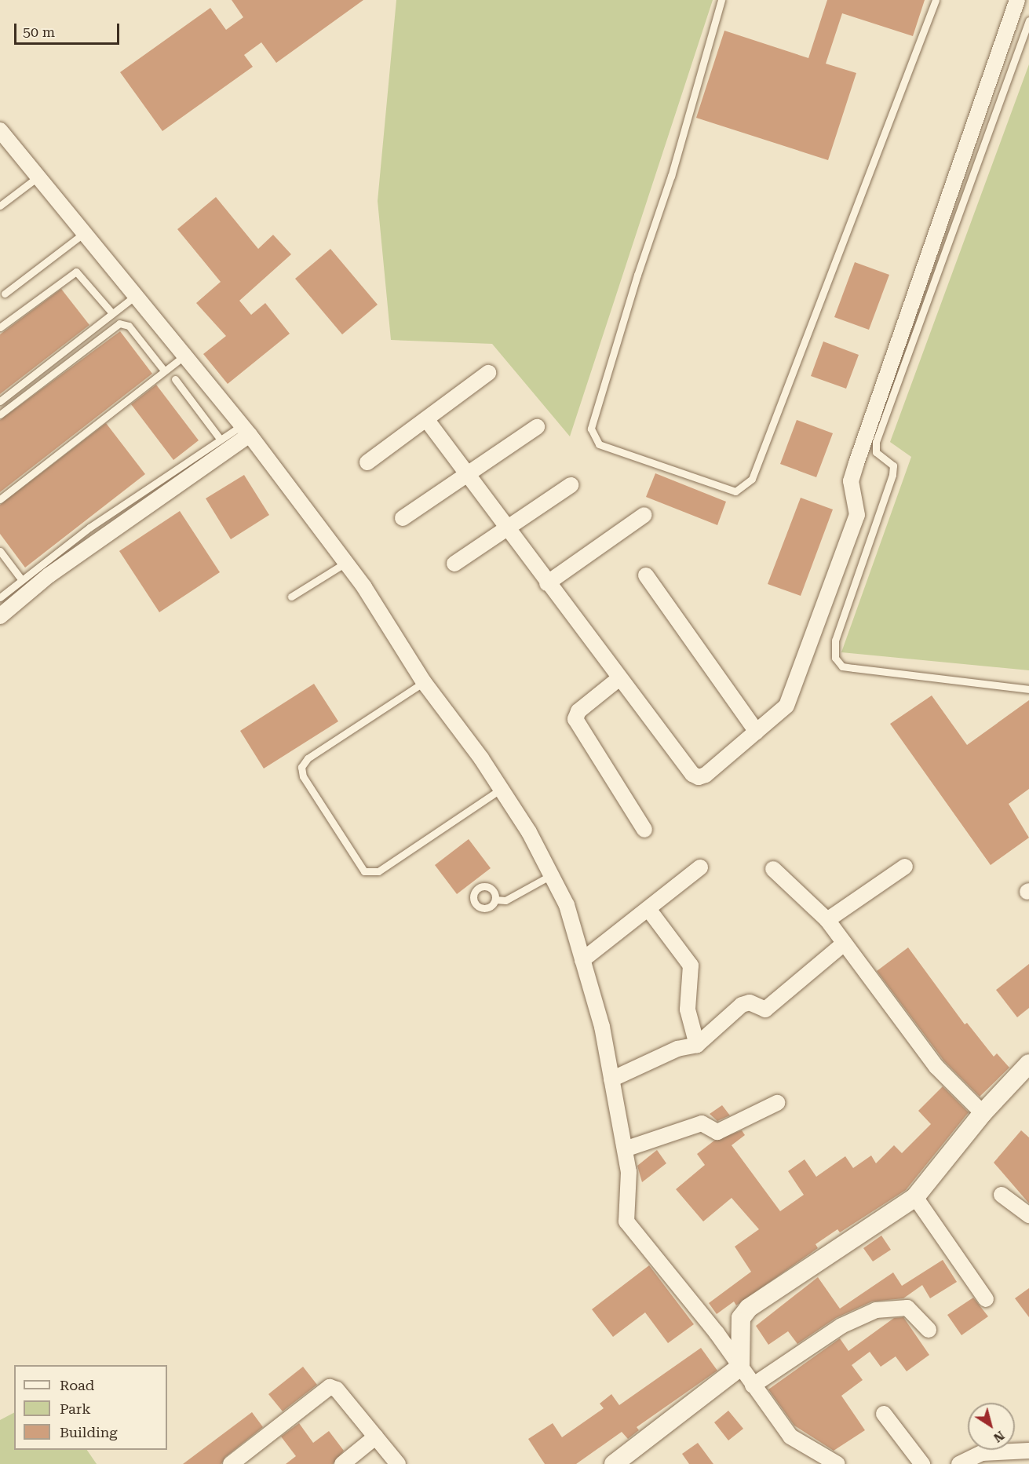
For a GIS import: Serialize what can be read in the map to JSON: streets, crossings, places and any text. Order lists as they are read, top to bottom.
{
  "legend": ["Road", "Park", "Building"],
  "scale_bar": "50 m",
  "north": "bottom right"
}
